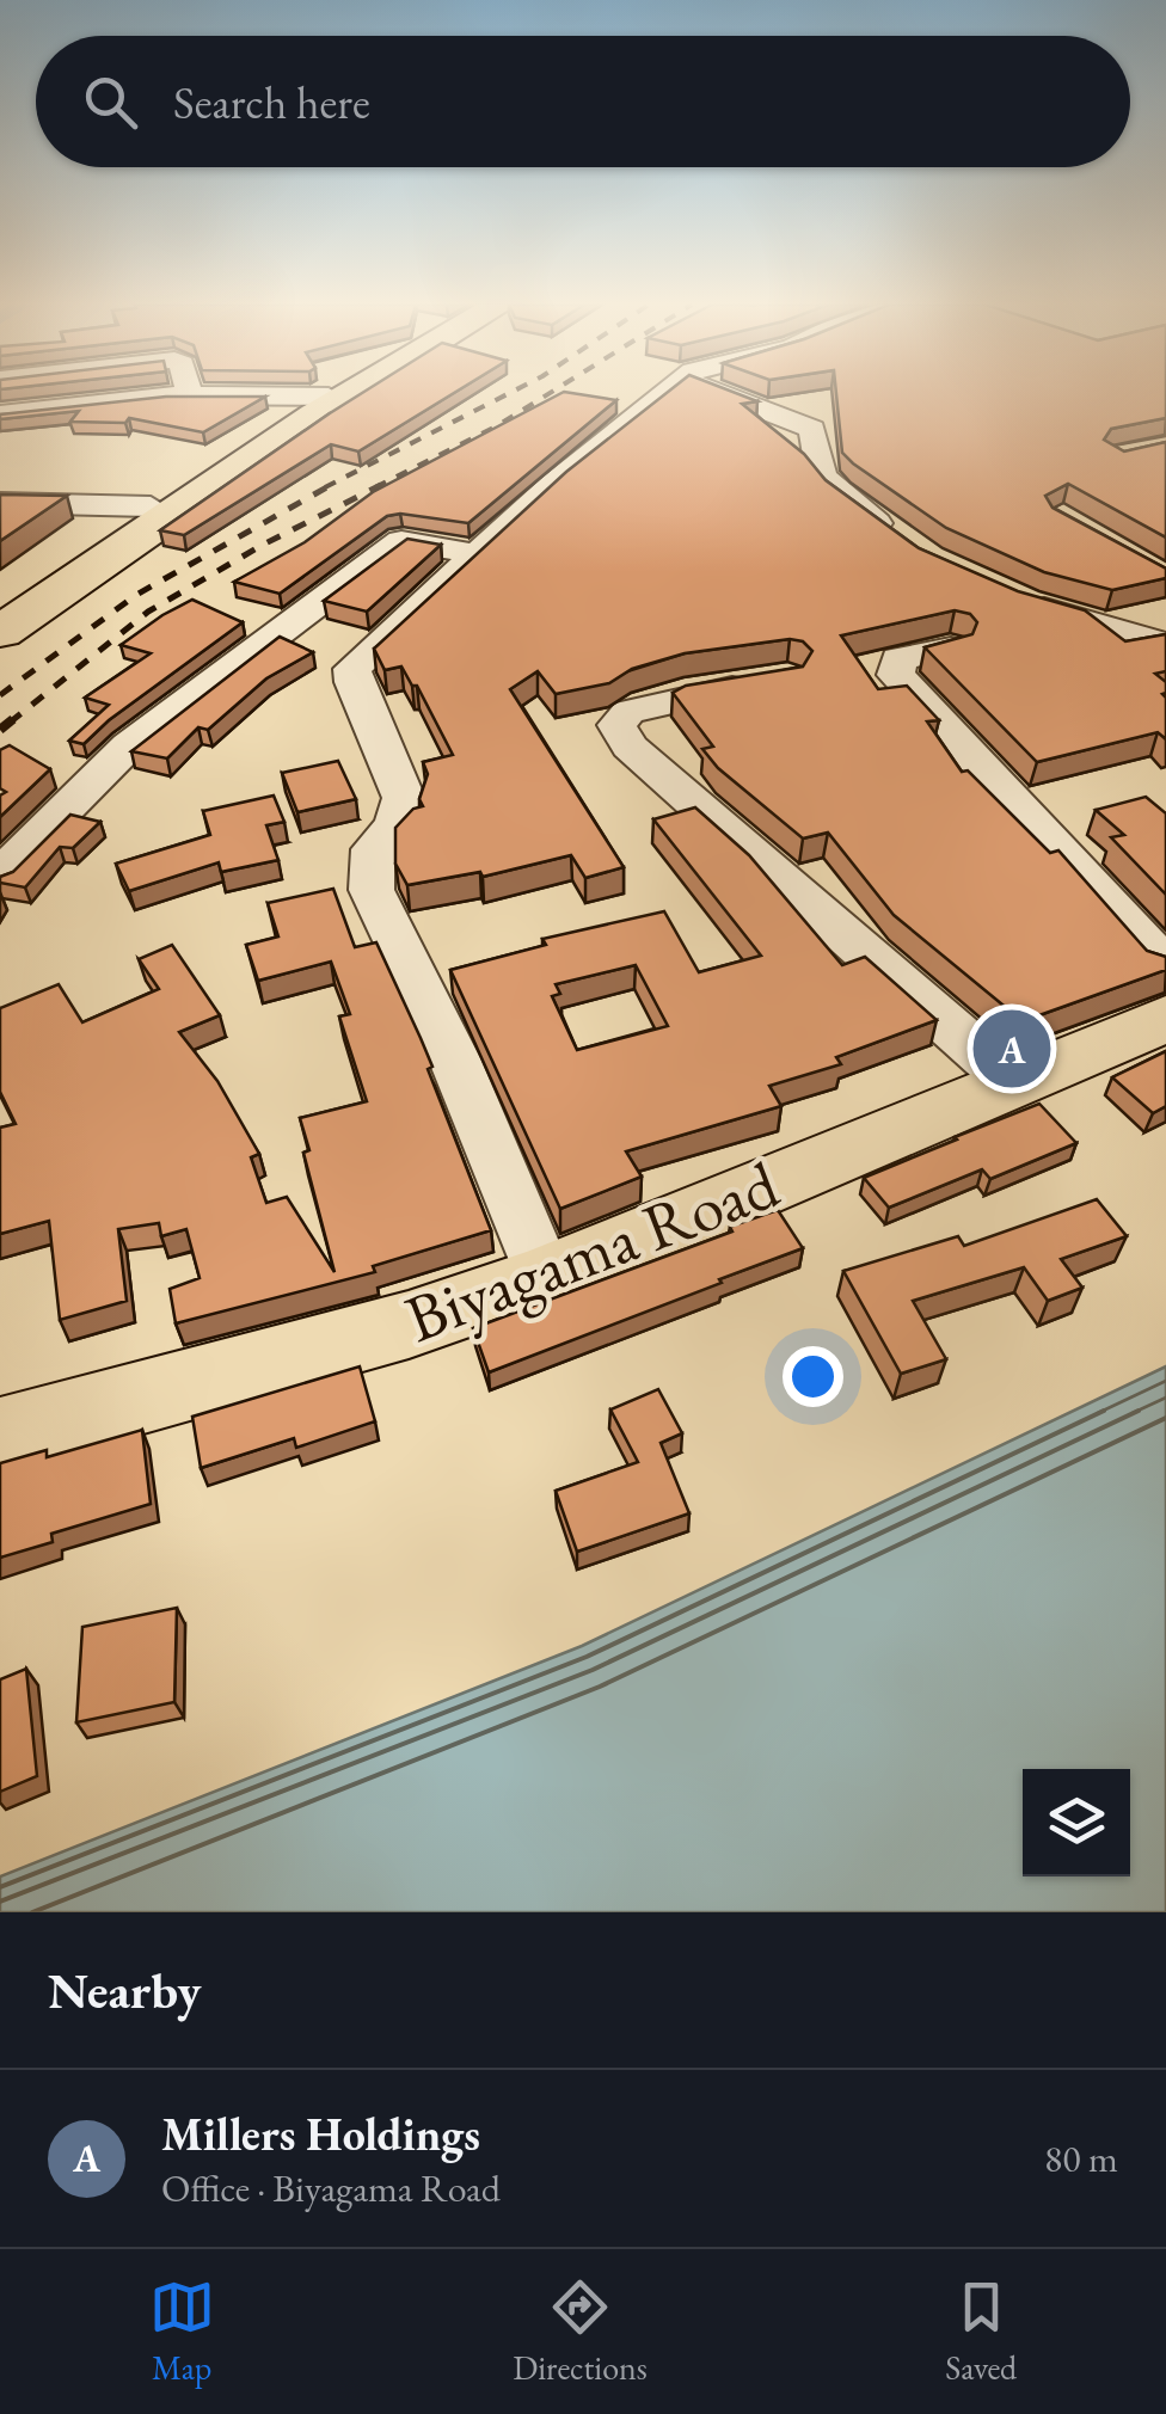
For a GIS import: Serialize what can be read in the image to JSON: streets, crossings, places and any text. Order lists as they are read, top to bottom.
{
  "streets": {
    "main road": ["Biyagama Road"]
  },
  "page": {
    "search": "Search here",
    "pins": "A",
    "heading": "Nearby",
    "list": [
      {
        "mark": "A",
        "name": "Millers Holdings",
        "note": "Office · Biyagama Road",
        "value": "80 m"
      }
    ],
    "nav": ["Map", "Directions", "Saved"]
  }
}
